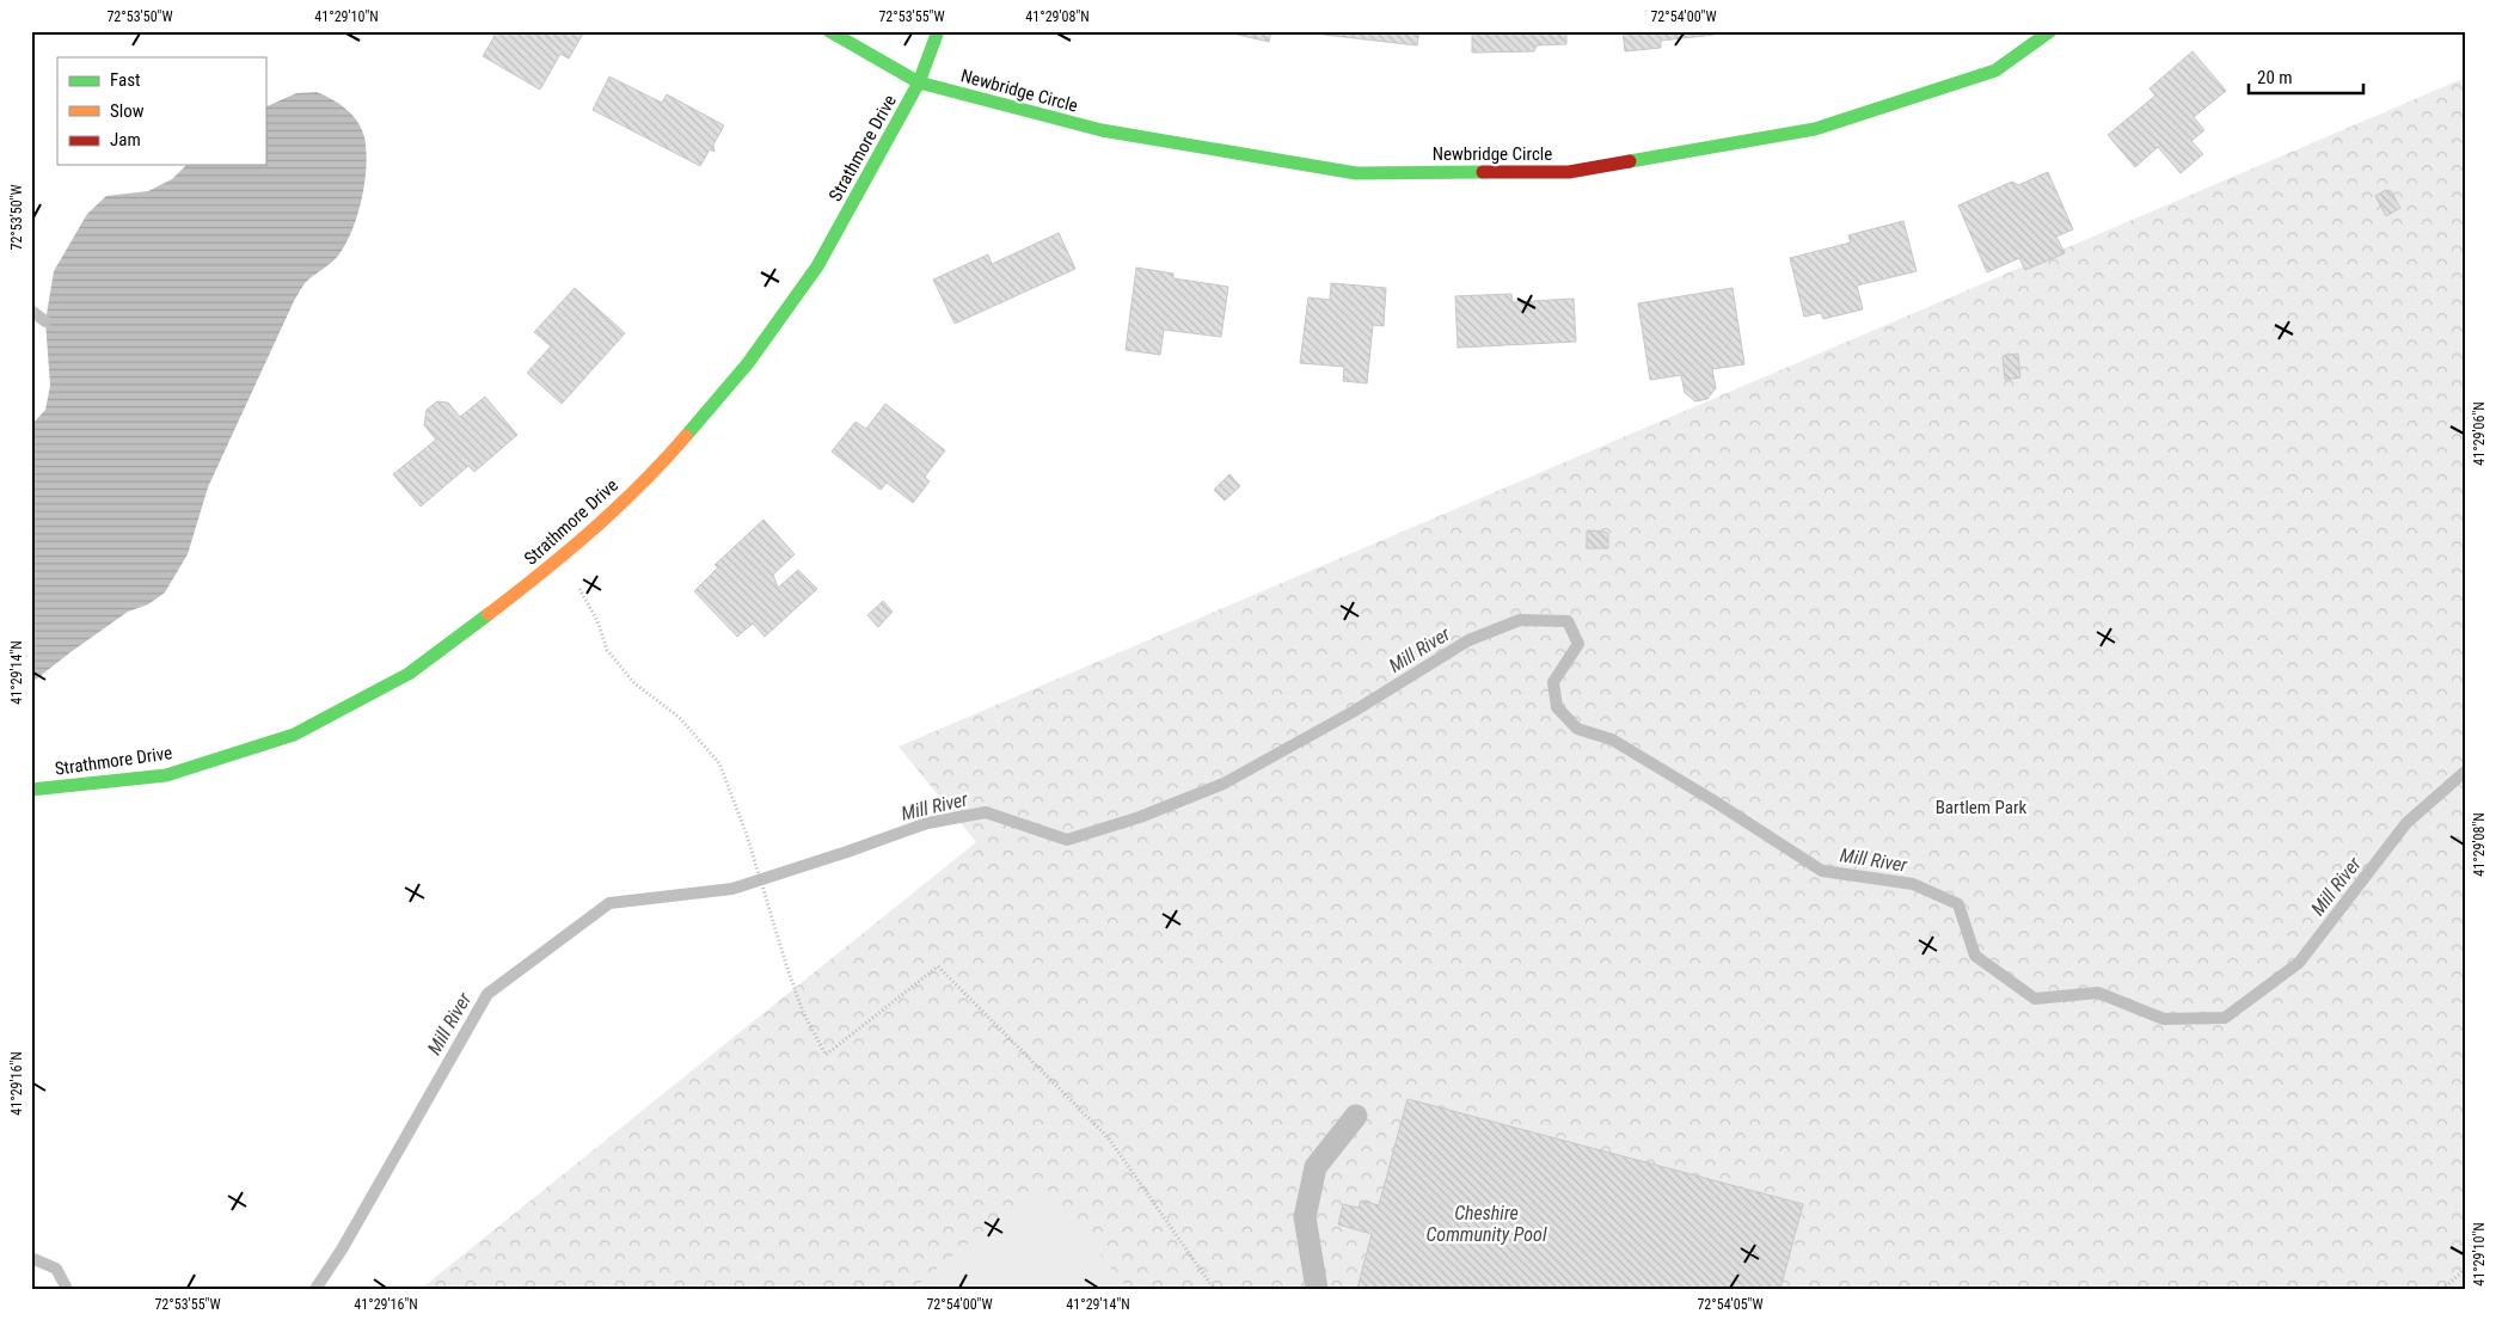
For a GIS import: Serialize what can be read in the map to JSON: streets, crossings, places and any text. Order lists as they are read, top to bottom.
{
  "streets": {
    "street": ["Newbridge Circle", "Strathmore Drive"]
  },
  "crossings": [
    ["Newbridge Circle", "Strathmore Drive"]
  ],
  "water": ["Mill River", "Cheshire Community Pool"],
  "parks": ["Bartlem Park"],
  "legend": ["Fast", "Slow", "Jam"],
  "scale_bar": "20 m",
  "coordinates": [
    "72°53'50\"W",
    "41°29'10\"N",
    "72°53'55\"W",
    "41°29'08\"N",
    "72°54'00\"W",
    "41°29'06\"N",
    "41°29'14\"N",
    "41°29'16\"N",
    "72°54'05\"W"
  ]
}
